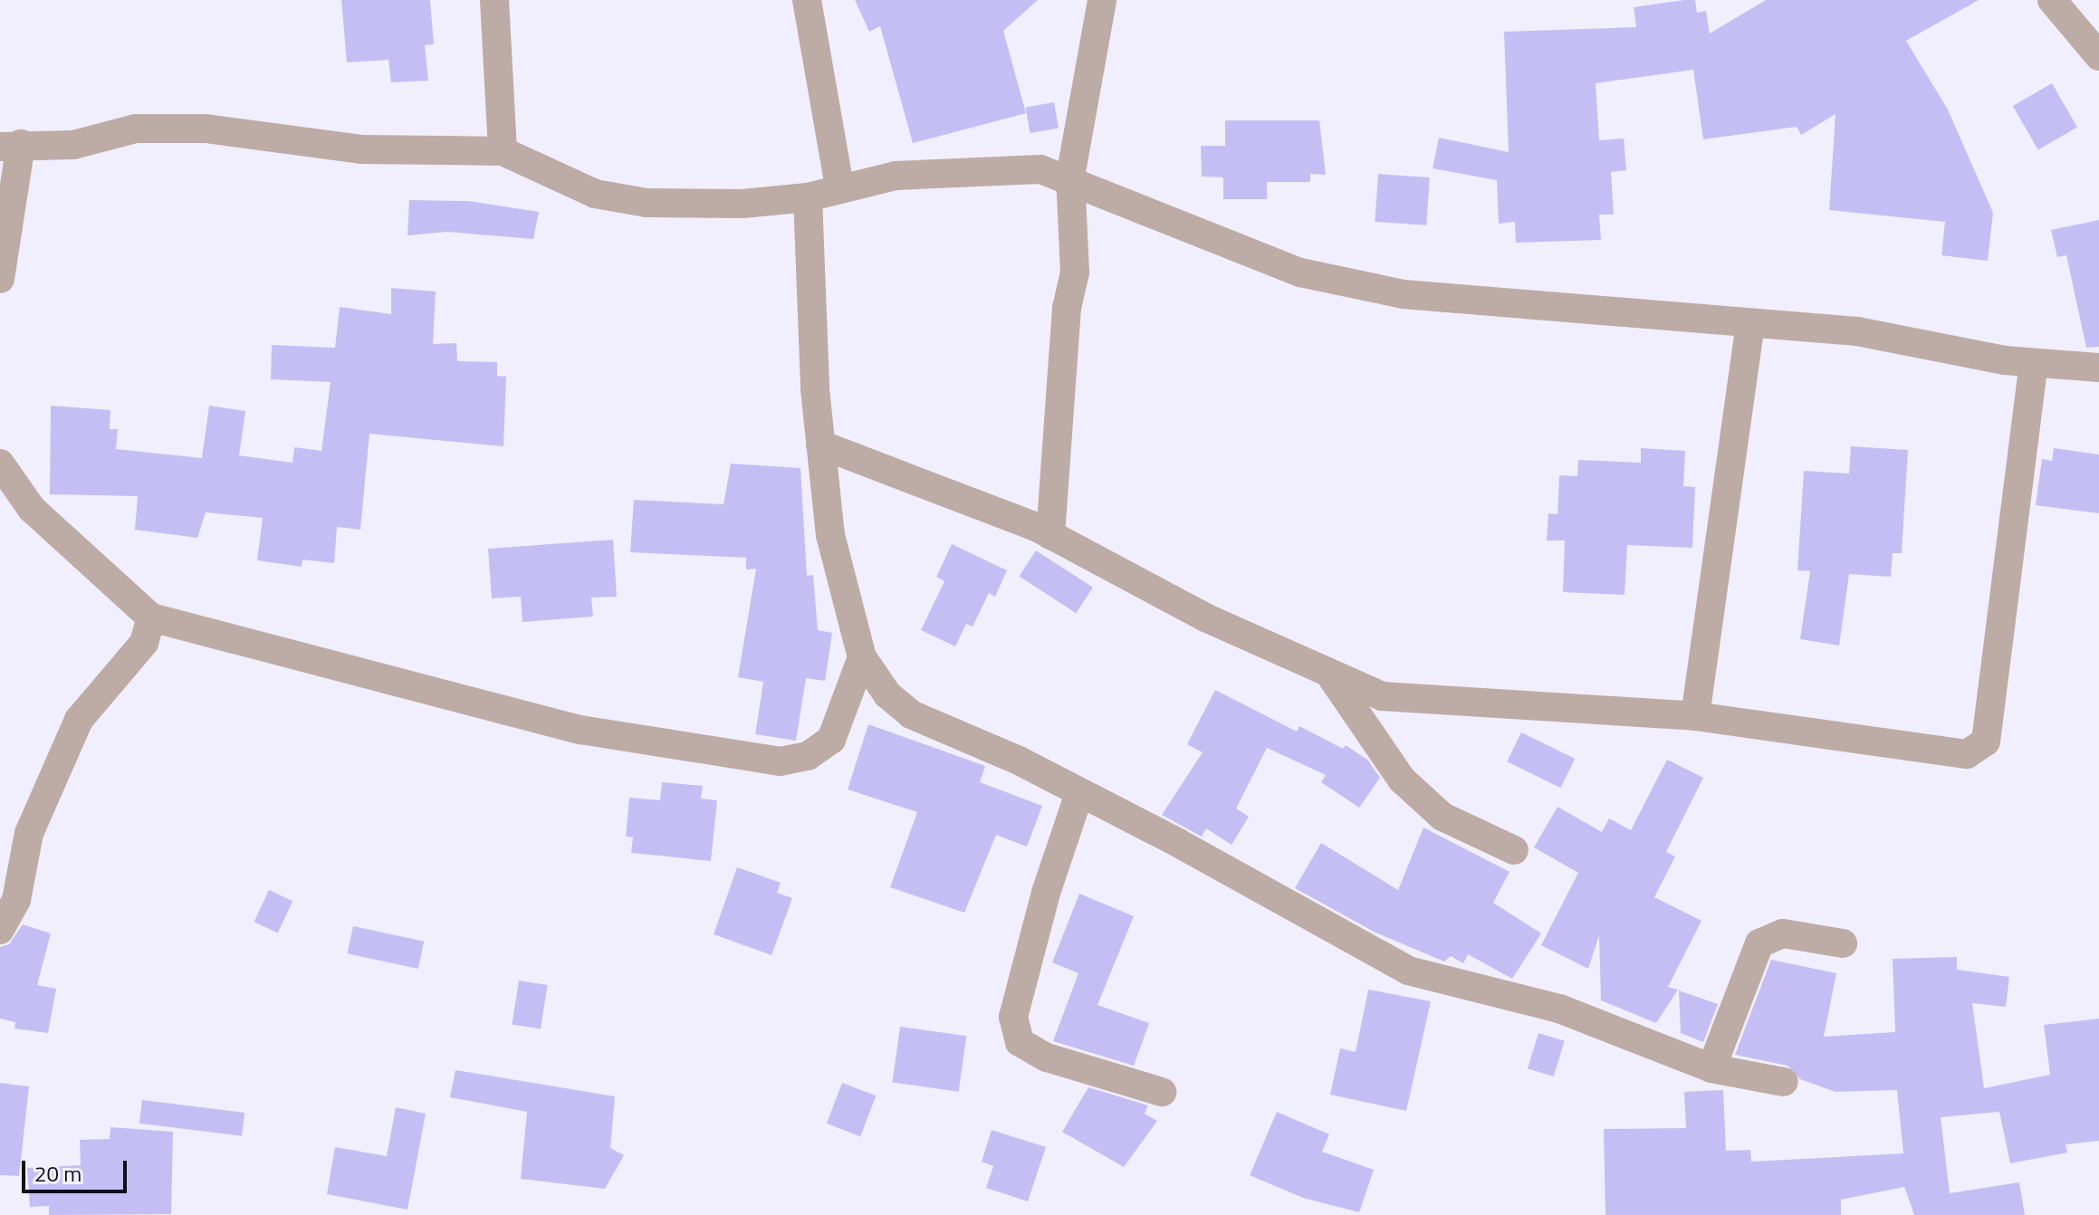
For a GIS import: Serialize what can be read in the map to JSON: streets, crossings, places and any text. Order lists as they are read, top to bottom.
{
  "scale_bar": "20 m"
}
